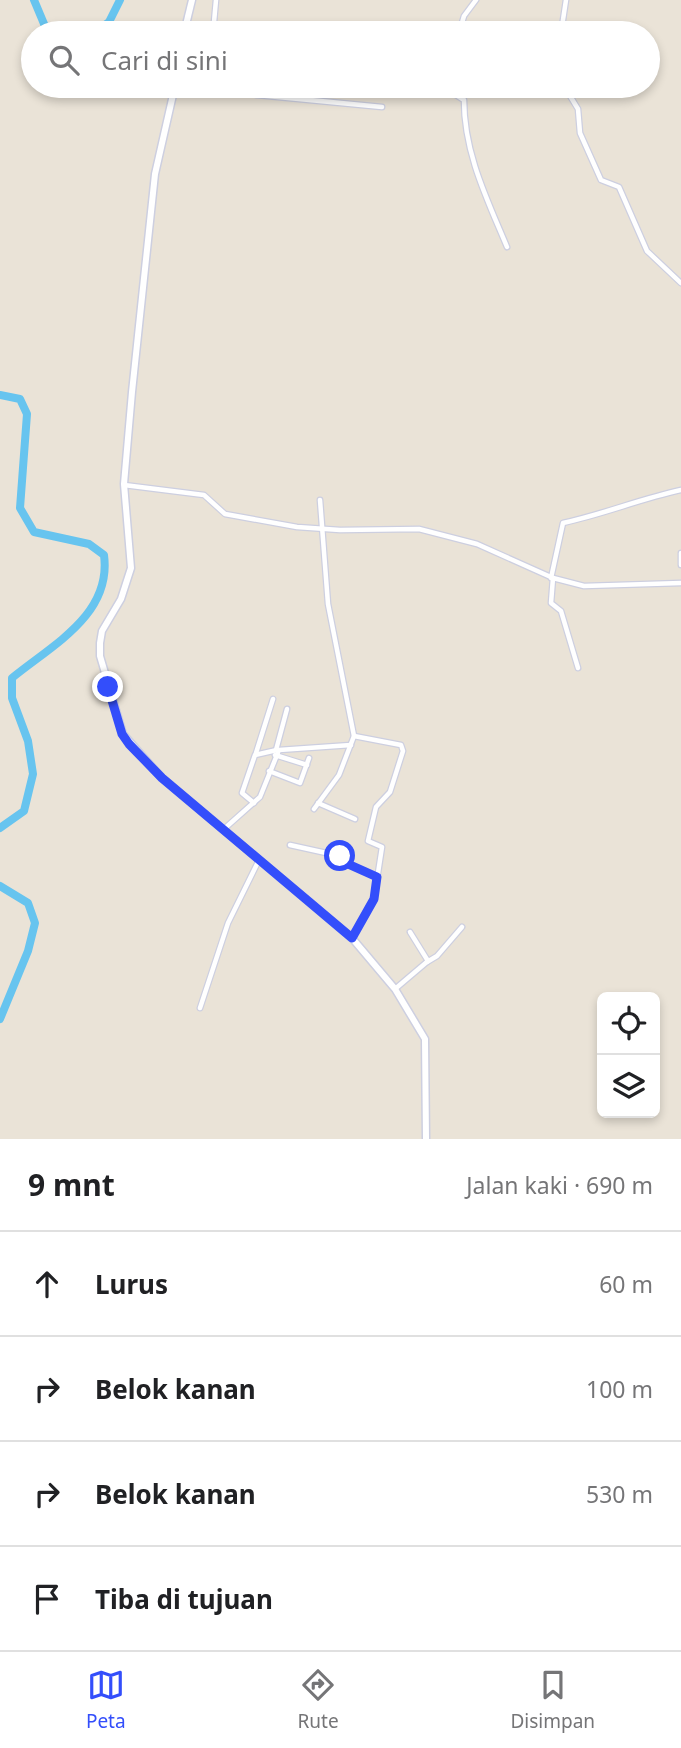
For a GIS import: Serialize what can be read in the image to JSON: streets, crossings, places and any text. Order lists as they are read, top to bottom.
{
  "page": {
    "search": "Cari di sini",
    "heading": ["9 mnt", "Jalan kaki · 690 m"],
    "list": [
      ["Lurus", "60 m"],
      ["Belok kanan", "100 m"],
      ["Belok kanan", "530 m"],
      "Tiba di tujuan"
    ],
    "nav": ["Peta", "Rute", "Disimpan"]
  }
}
